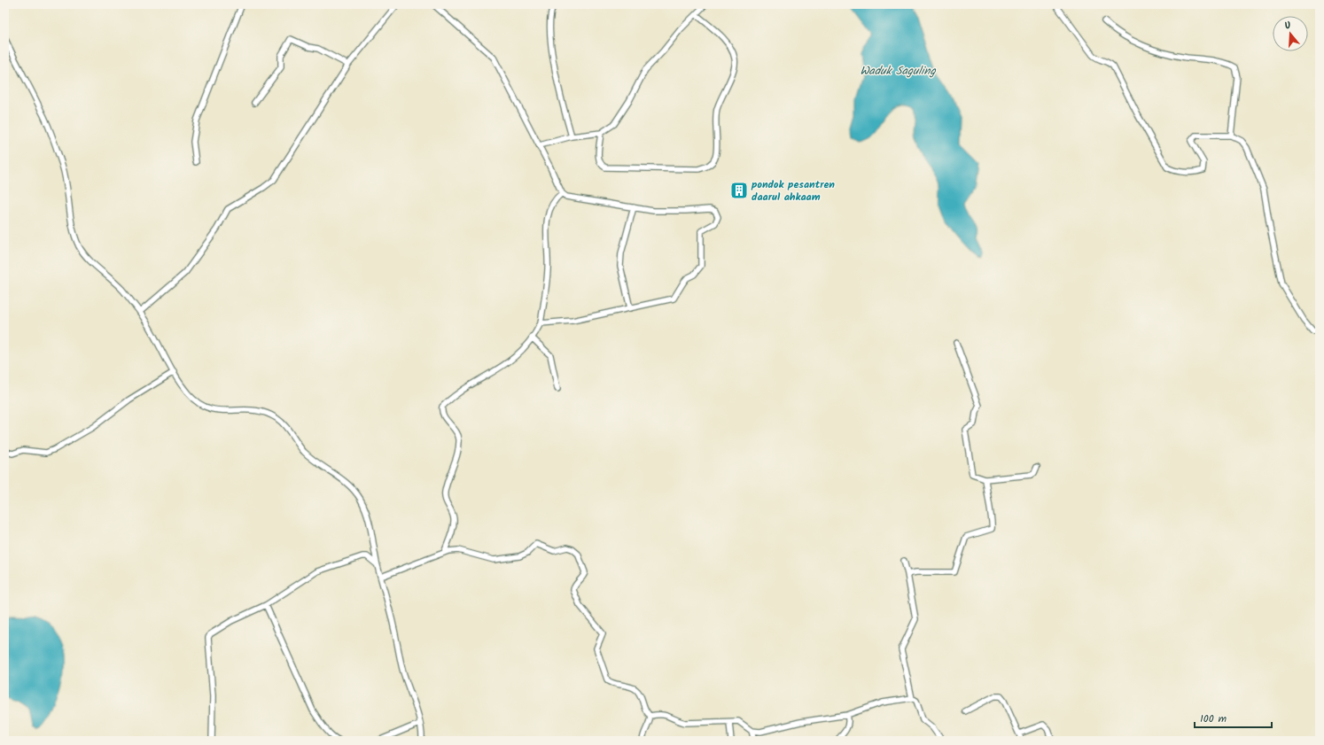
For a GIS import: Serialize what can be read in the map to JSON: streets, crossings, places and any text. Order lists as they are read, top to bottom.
{
  "water": ["Waduk Saguling"],
  "places": {
    "building": ["pondok pesantren daarul ahkaam"]
  },
  "scale_bar": "100 m",
  "north": "top"
}
